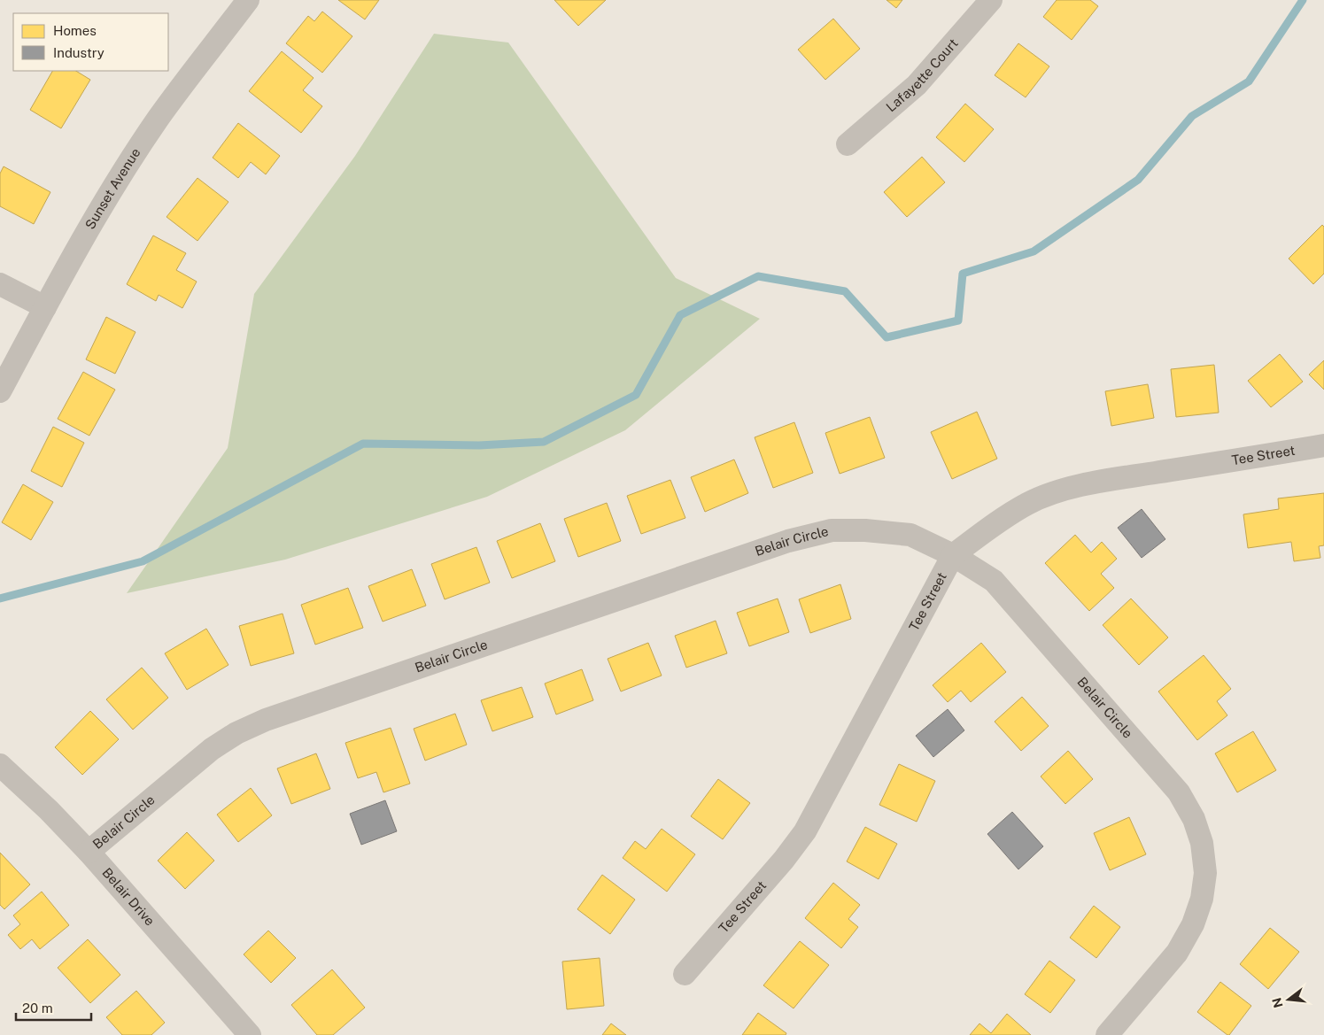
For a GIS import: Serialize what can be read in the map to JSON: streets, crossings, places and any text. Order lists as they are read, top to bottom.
{
  "streets": {
    "street": [
      "Lafayette Court",
      "Sunset Avenue",
      "Tee Street",
      "Belair Circle",
      "Belair Drive"
    ]
  },
  "crossings": [
    ["Tee Street", "Belair Circle"],
    ["Belair Circle", "Belair Drive"]
  ],
  "legend": ["Homes", "Industry"],
  "scale_bar": "20 m",
  "north": "left"
}
